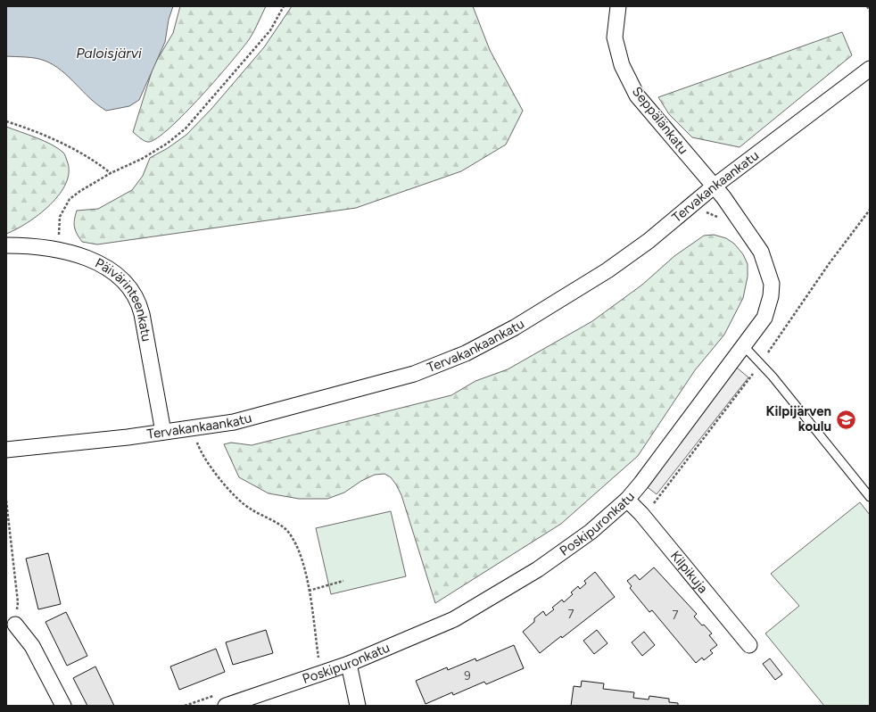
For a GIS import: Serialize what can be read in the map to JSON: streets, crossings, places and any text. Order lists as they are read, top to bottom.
{
  "streets": {
    "street": [
      "Seppälänkatu",
      "Tervakankaankatu",
      "Päivärinteenkatu",
      "Poskipuronkatu",
      "Kilpikuja"
    ]
  },
  "crossings": [
    ["Seppälänkatu", "Tervakankaankatu"],
    ["Seppälänkatu", "Poskipuronkatu"],
    ["Tervakankaankatu", "Päivärinteenkatu"],
    ["Tervakankaankatu", "Poskipuronkatu"],
    ["Poskipuronkatu", "Kilpikuja"]
  ],
  "water": ["Paloisjärvi"],
  "places": {
    "school or university": ["Kilpijärven koulu"]
  },
  "house_numbers": ["7", "7", "9"]
}
